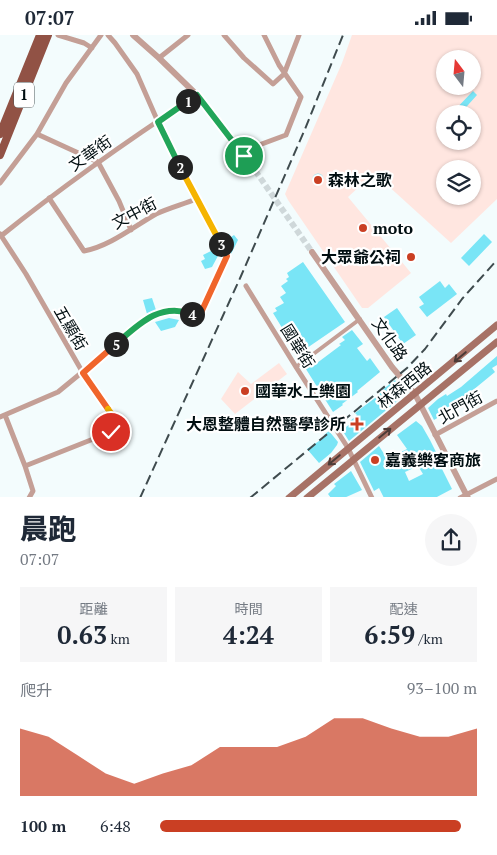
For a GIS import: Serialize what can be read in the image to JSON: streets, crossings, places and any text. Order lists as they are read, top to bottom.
{
  "streets": {
    "main road": ["1", "林森西路"],
    "street": [
      "文華街",
      "文中街",
      "五顯街",
      "文化路",
      "國華街",
      "北門街"
    ]
  },
  "crossings": [
    ["文華街", "文中街"],
    ["文華街", "五顯街"],
    ["文化路", "林森西路"],
    ["文化路", "北門街"],
    ["國華街", "林森西路"]
  ],
  "places": {
    "other": [
      "森林之歌",
      "moto",
      "大眾爺公祠",
      "國華水上樂園",
      "嘉義樂客商旅"
    ],
    "health": ["大恩整體自然醫學診所"]
  },
  "north": "top",
  "page": {
    "status": "07:07",
    "pins": [
      "1",
      "2",
      "3",
      "4",
      "5"
    ],
    "heading": ["晨跑", "07:07"],
    "stats": [
      ["距離", "0.63 km"],
      ["時間", "4:24"],
      ["配速", "6:59 /km"]
    ],
    "chart": ["爬升", "93–100 m"],
    "list": [
      {
        "name": "100 m",
        "note": "6:48"
      }
    ]
  }
}
